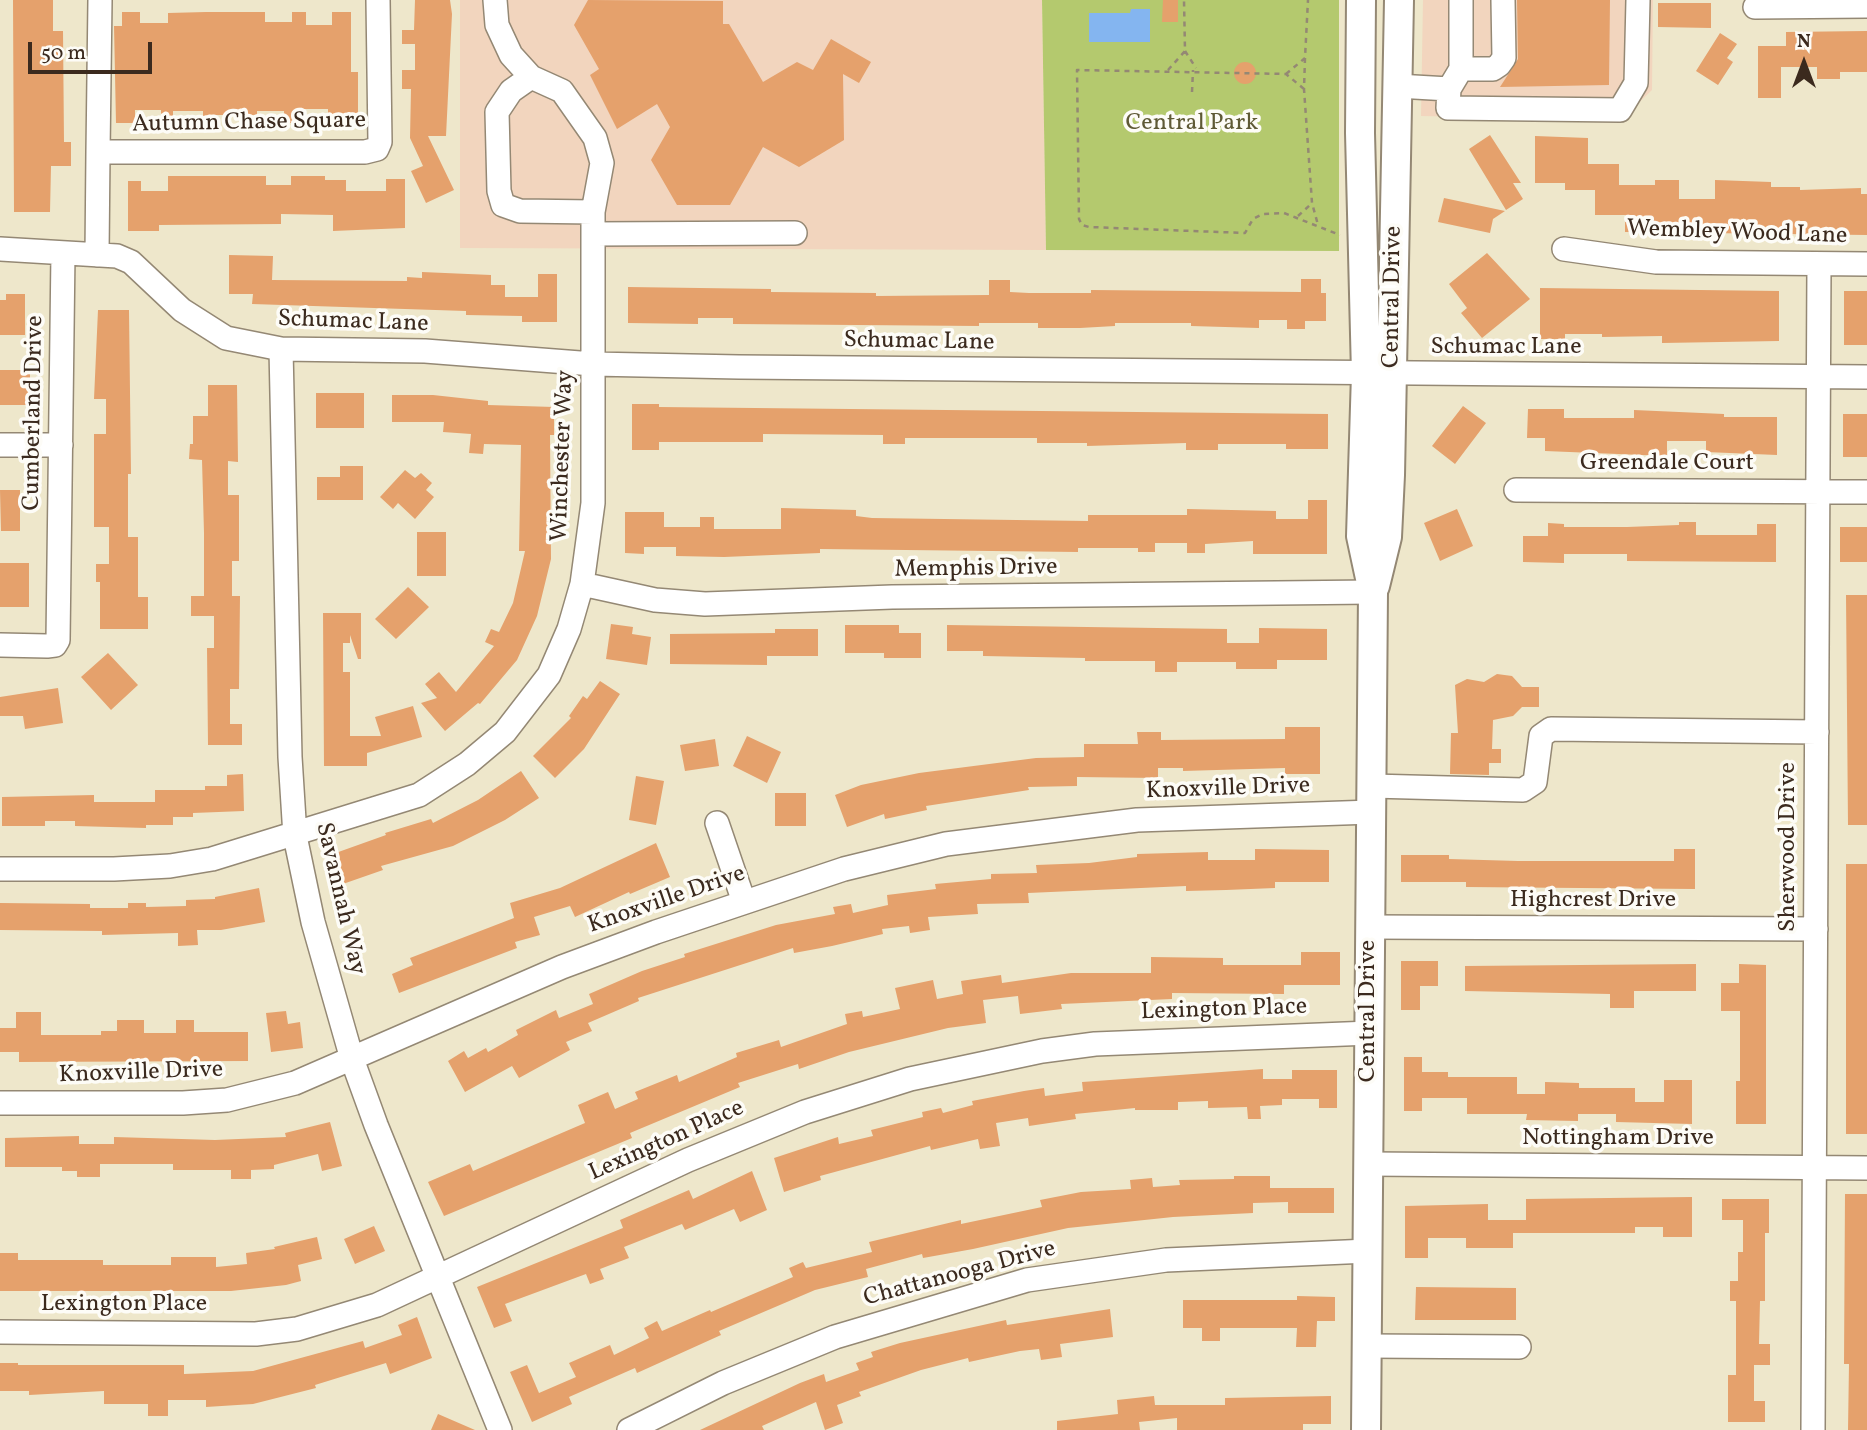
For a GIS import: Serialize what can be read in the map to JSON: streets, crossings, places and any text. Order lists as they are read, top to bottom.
{
  "streets": {
    "main road": ["Central Drive"],
    "street": [
      "Autumn Chase Square",
      "Wembley Wood Lane",
      "Schumac Lane",
      "Cumberland Drive",
      "Winchester Way",
      "Greendale Court",
      "Memphis Drive",
      "Knoxville Drive",
      "Sherwood Drive",
      "Savannah Way",
      "Highcrest Drive",
      "Lexington Place",
      "Nottingham Drive",
      "Chattanooga Drive"
    ]
  },
  "crossings": [
    ["Autumn Chase Square", "Schumac Lane"],
    ["Wembley Wood Lane", "Sherwood Drive"],
    ["Central Drive", "Schumac Lane"],
    ["Central Drive", "Memphis Drive"],
    ["Central Drive", "Knoxville Drive"],
    ["Central Drive", "Highcrest Drive"],
    ["Central Drive", "Lexington Place"],
    ["Central Drive", "Nottingham Drive"],
    ["Central Drive", "Chattanooga Drive"],
    ["Schumac Lane", "Cumberland Drive"],
    ["Schumac Lane", "Winchester Way"],
    ["Schumac Lane", "Sherwood Drive"],
    ["Schumac Lane", "Savannah Way"],
    ["Winchester Way", "Memphis Drive"],
    ["Winchester Way", "Savannah Way"],
    ["Greendale Court", "Sherwood Drive"],
    ["Knoxville Drive", "Sherwood Drive"],
    ["Knoxville Drive", "Savannah Way"],
    ["Sherwood Drive", "Highcrest Drive"],
    ["Sherwood Drive", "Nottingham Drive"],
    ["Savannah Way", "Lexington Place"]
  ],
  "parks": ["Central Park"],
  "scale_bar": "50 m",
  "north": "top"
}
